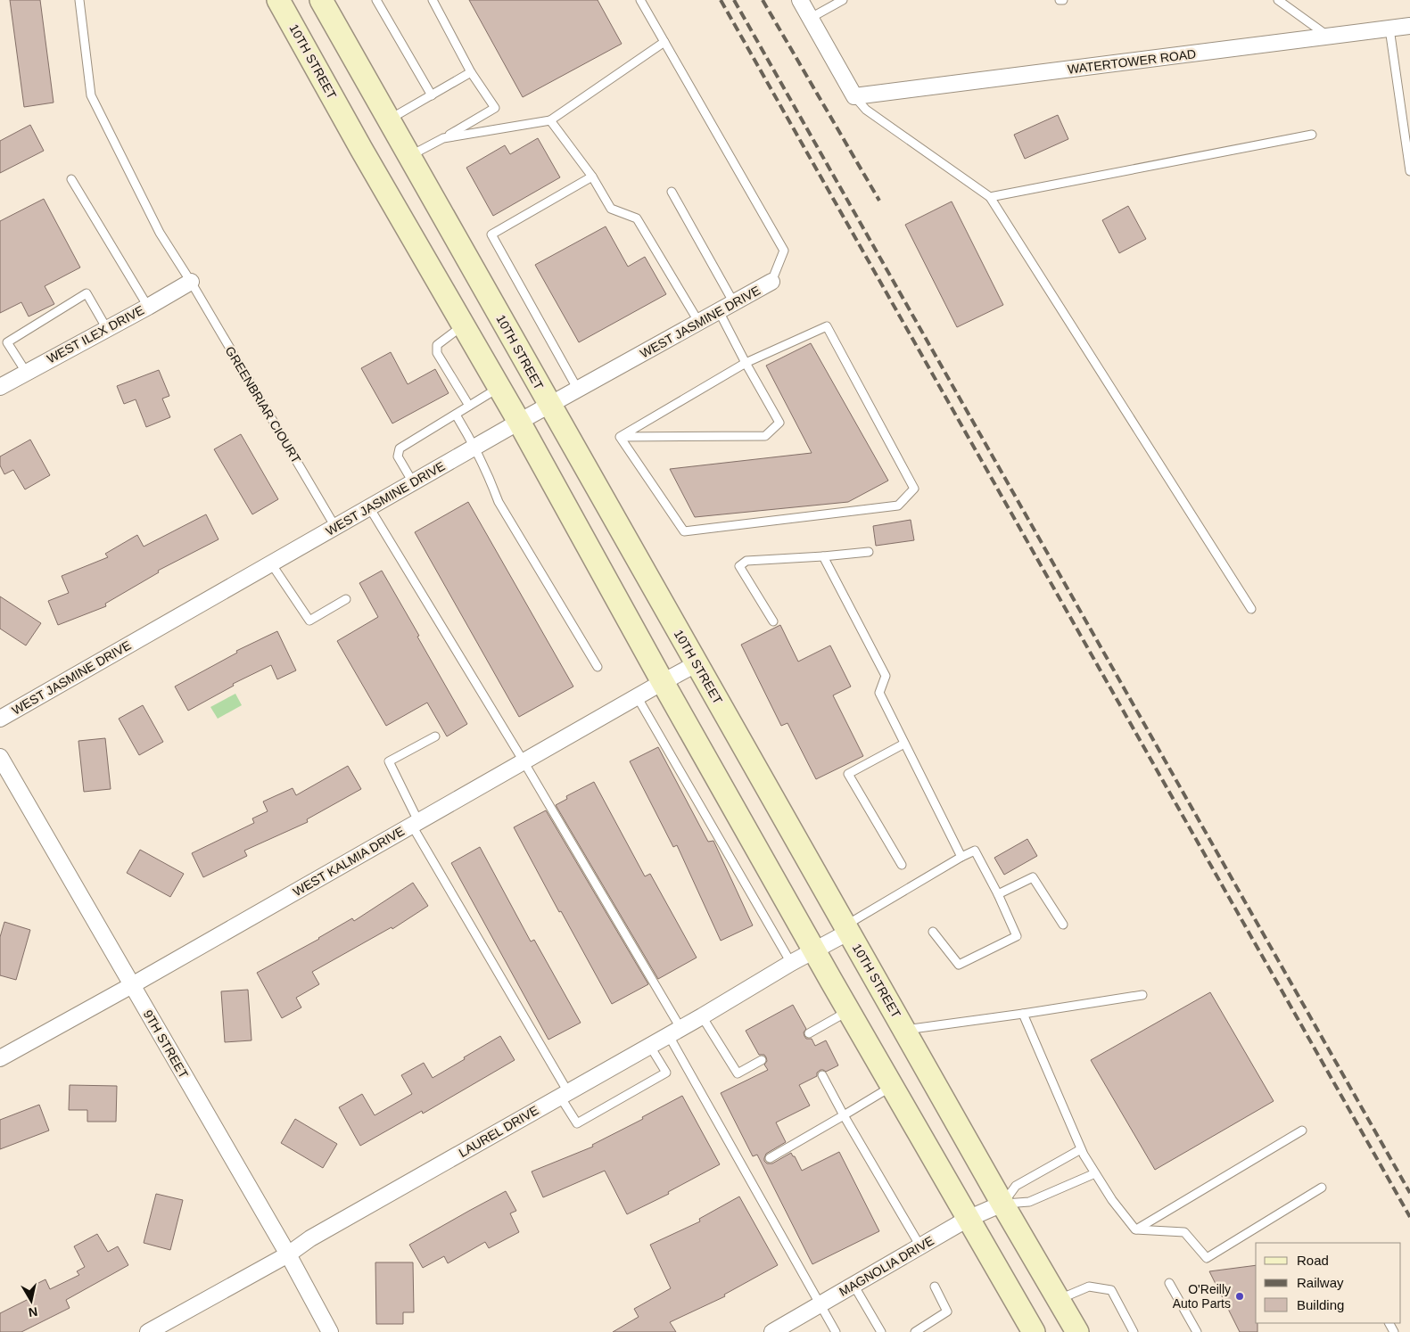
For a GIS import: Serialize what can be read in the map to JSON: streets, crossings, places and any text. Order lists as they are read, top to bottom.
{
  "streets": {
    "main road": ["10TH STREET"],
    "street": [
      "WATERTOWER ROAD",
      "WEST JASMINE DRIVE",
      "WEST ILEX DRIVE",
      "WEST KALMIA DRIVE",
      "9TH STREET",
      "LAUREL DRIVE",
      "MAGNOLIA DRIVE"
    ],
    "lane": ["GREENBRIAR CIOURT"]
  },
  "crossings": [
    ["10TH STREET", "WEST JASMINE DRIVE"],
    ["10TH STREET", "WEST KALMIA DRIVE"],
    ["10TH STREET", "LAUREL DRIVE"],
    ["10TH STREET", "MAGNOLIA DRIVE"],
    ["WEST JASMINE DRIVE", "GREENBRIAR CIOURT"],
    ["WEST ILEX DRIVE", "GREENBRIAR CIOURT"],
    ["WEST KALMIA DRIVE", "9TH STREET"],
    ["9TH STREET", "LAUREL DRIVE"]
  ],
  "places": ["O'Reilly Auto Parts"],
  "legend": ["Road", "Railway", "Building"],
  "north": "bottom"
}
